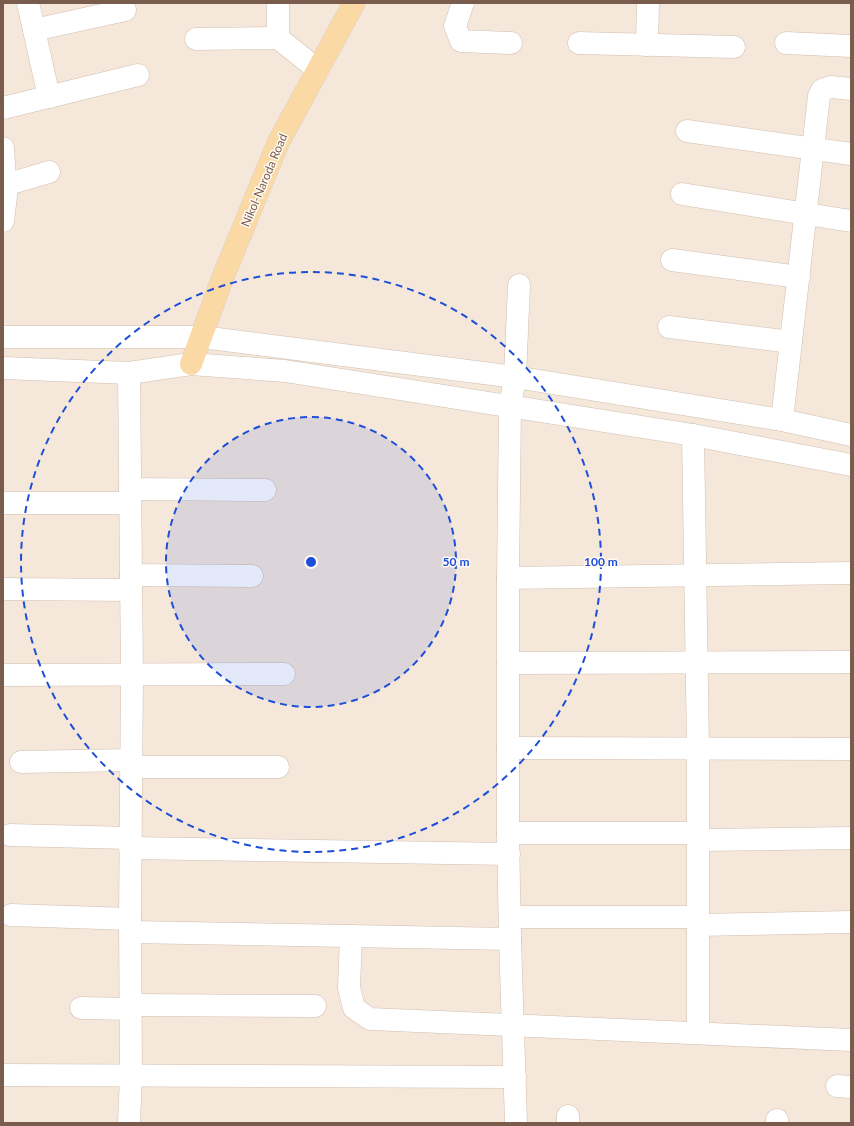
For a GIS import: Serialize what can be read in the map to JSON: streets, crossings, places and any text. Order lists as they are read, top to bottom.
{
  "streets": {
    "main road": ["Nikol-Naroda Road"]
  },
  "rings": ["50 m", "100 m"]
}
